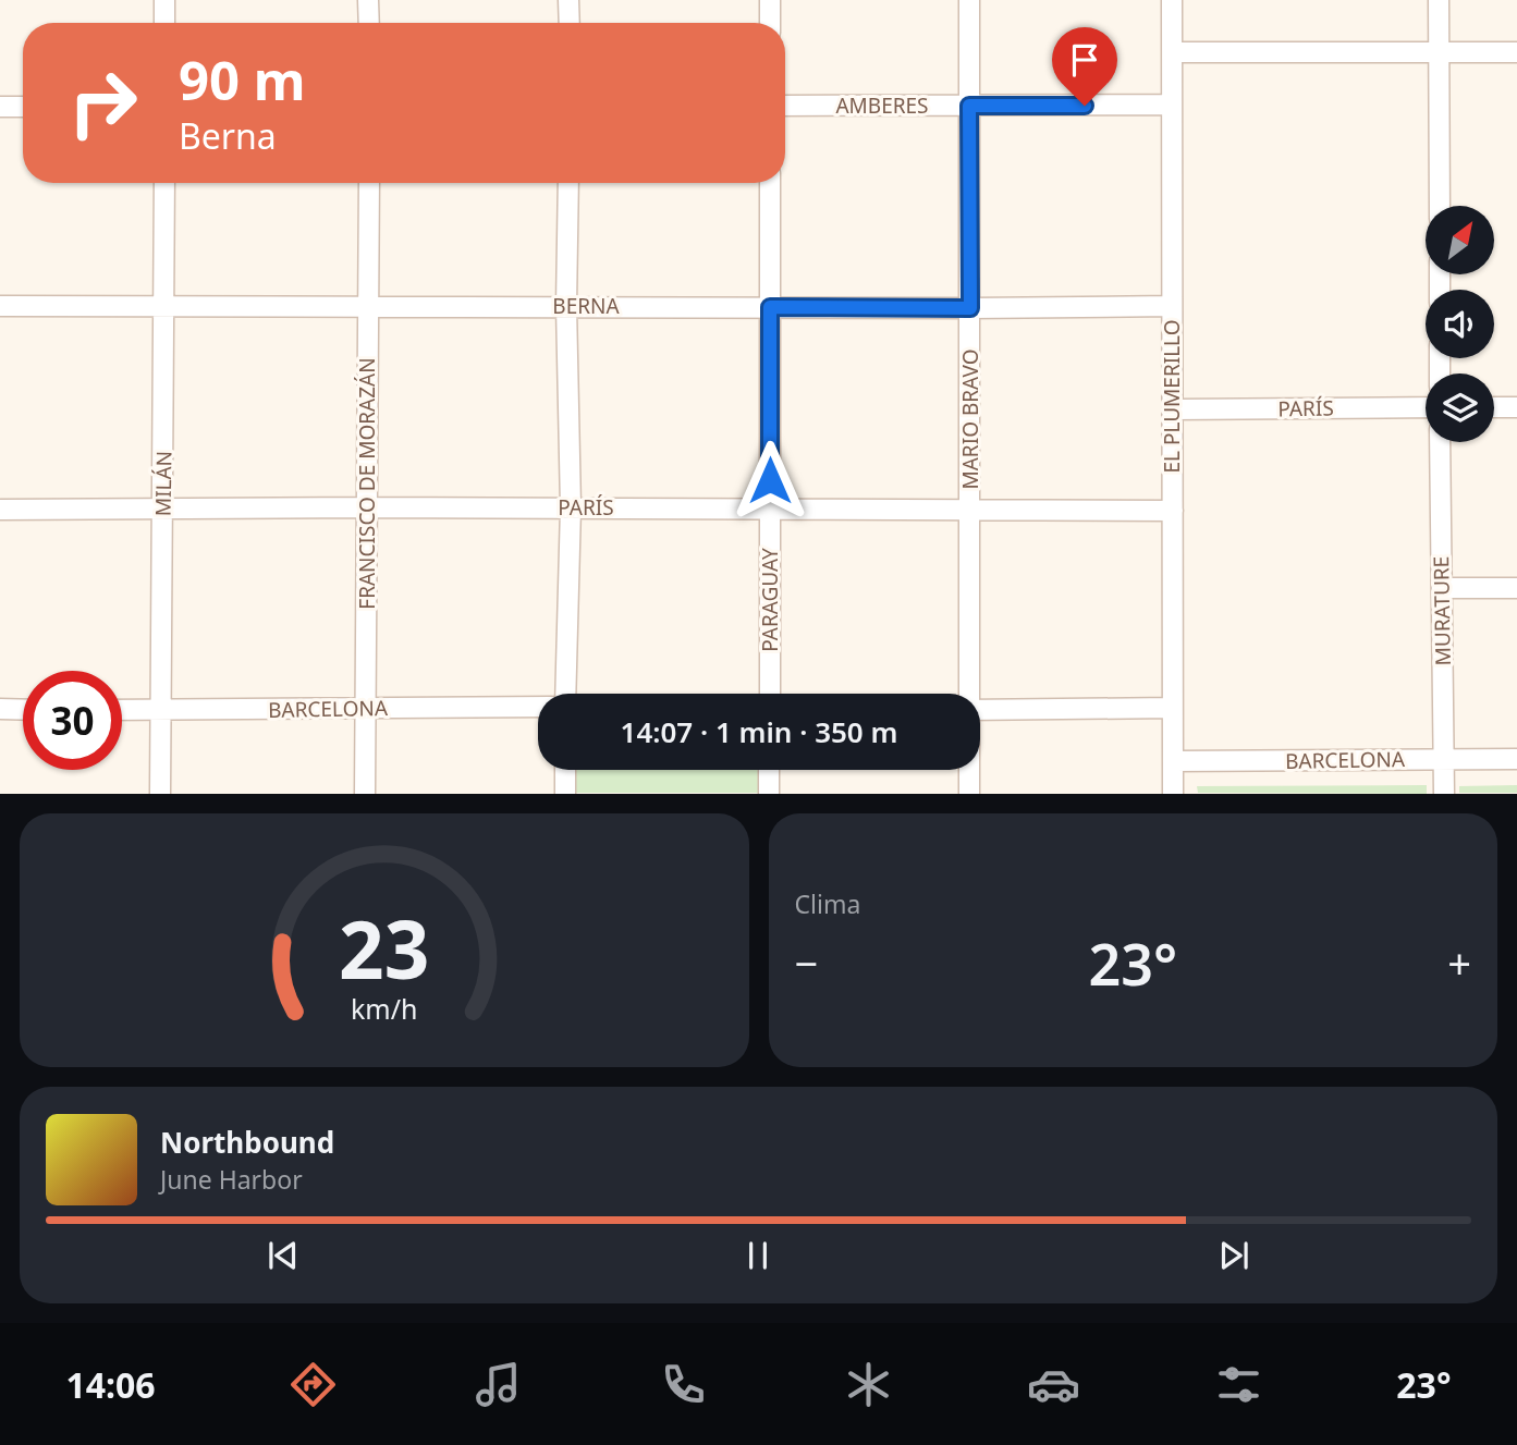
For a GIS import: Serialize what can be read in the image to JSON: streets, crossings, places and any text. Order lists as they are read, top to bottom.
{
  "streets": {
    "street": [
      "AMBERES",
      "BERNA",
      "EL PLUMERILLO",
      "PARÍS",
      "MARIO BRAVO",
      "MILÁN",
      "FRANCISCO DE MORAZÁN",
      "PARAGUAY",
      "MURATURE",
      "BARCELONA"
    ]
  },
  "crossings": [
    ["AMBERES", "EL PLUMERILLO"],
    ["AMBERES", "MARIO BRAVO"],
    ["BERNA", "EL PLUMERILLO"],
    ["BERNA", "MARIO BRAVO"],
    ["BERNA", "MILÁN"],
    ["BERNA", "FRANCISCO DE MORAZÁN"],
    ["BERNA", "PARAGUAY"],
    ["EL PLUMERILLO", "PARÍS"],
    ["EL PLUMERILLO", "BARCELONA"],
    ["PARÍS", "MARIO BRAVO"],
    ["PARÍS", "MILÁN"],
    ["PARÍS", "FRANCISCO DE MORAZÁN"],
    ["PARÍS", "PARAGUAY"],
    ["MILÁN", "BARCELONA"],
    ["FRANCISCO DE MORAZÁN", "BARCELONA"],
    ["MURATURE", "BARCELONA"]
  ],
  "north": "top right",
  "page": {
    "turn": ["90 m", "Berna"],
    "limit": "30",
    "trip": "14:07 · 1 min · 350 m",
    "tile": "Clima",
    "heat": ["−", "23°", "+"],
    "song": ["Northbound", "June Harbor"],
    "tabs": ["14:06", "23°"],
    "gauge": ["23", "km/h"]
  }
}
